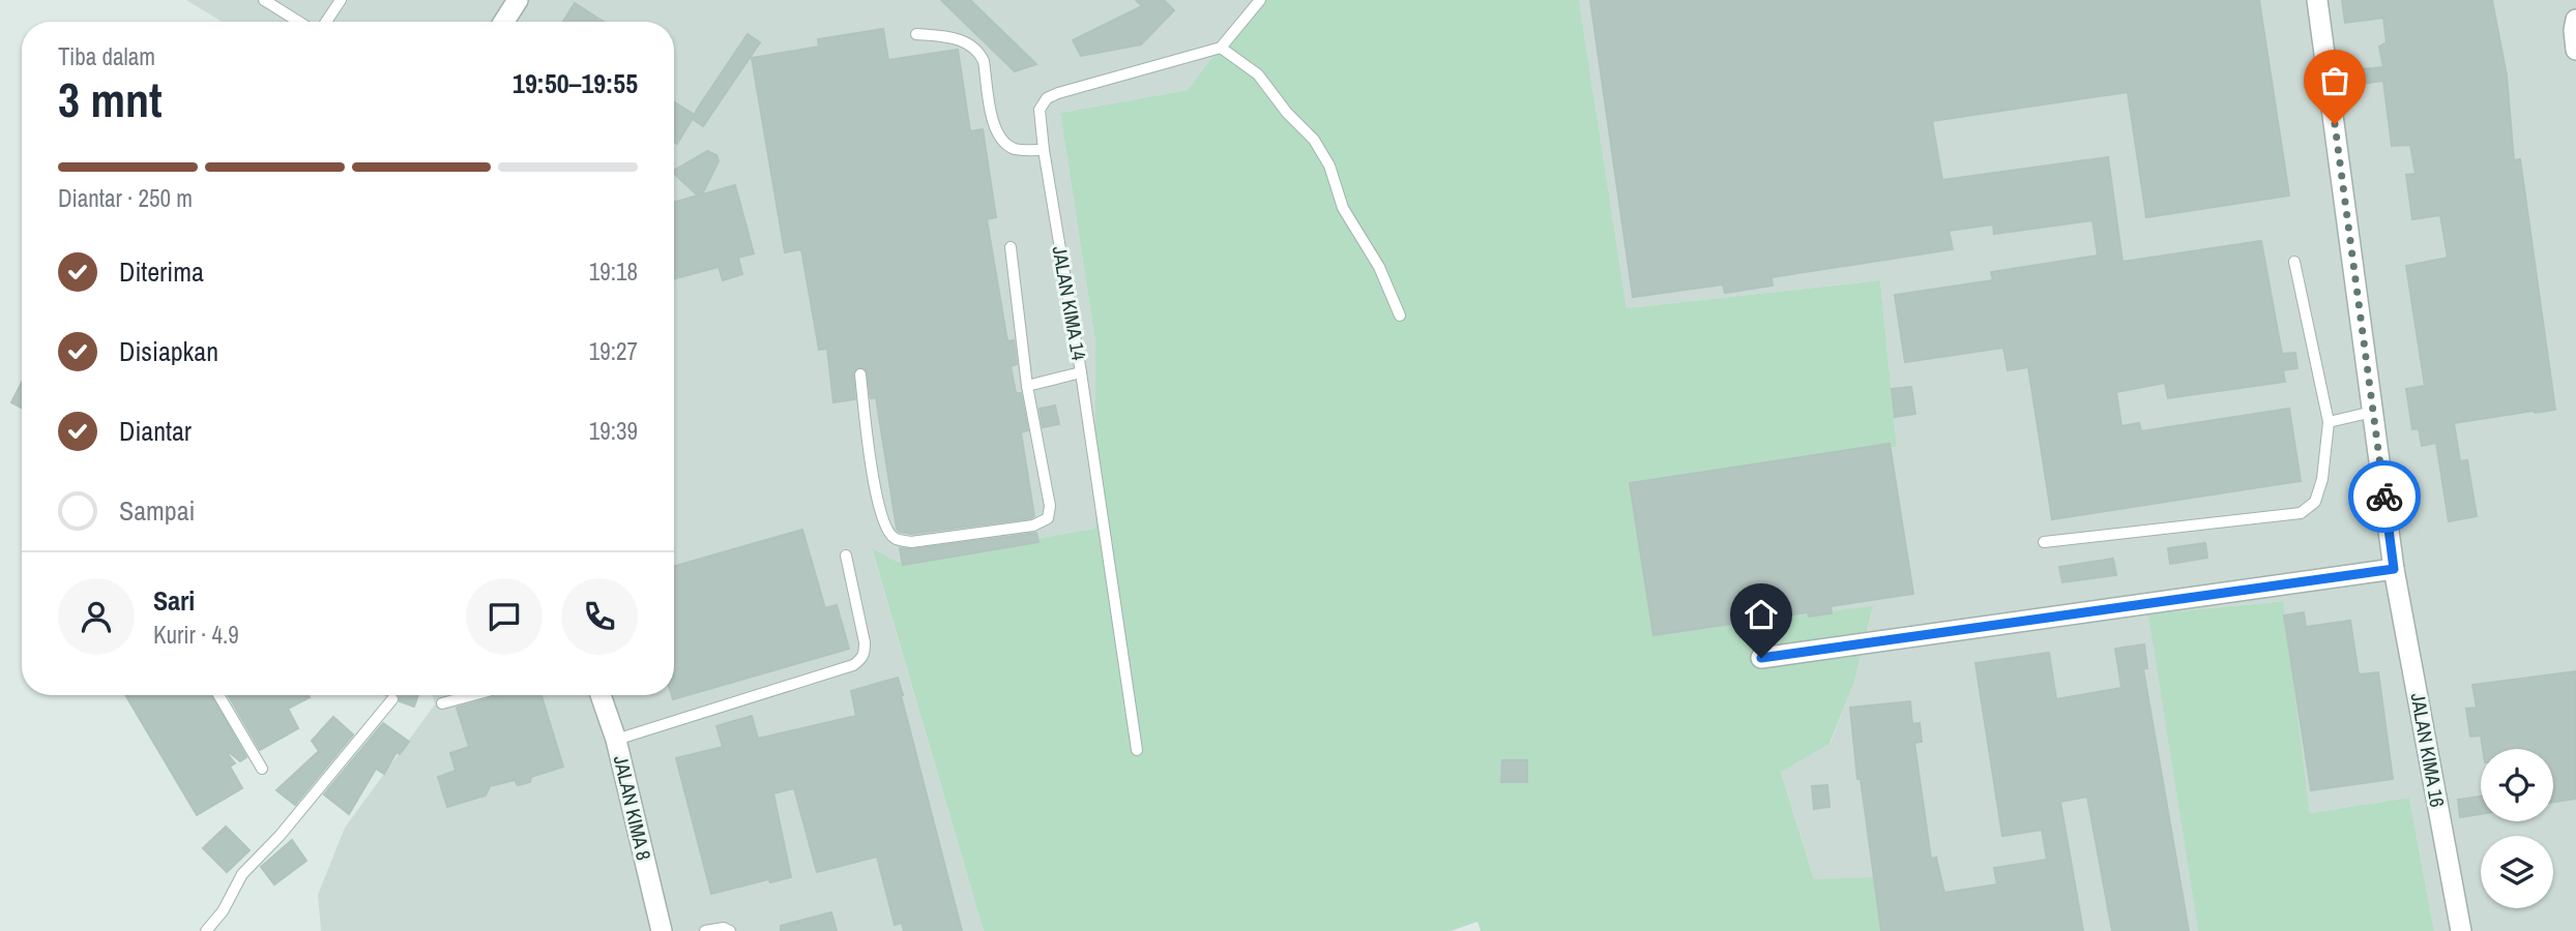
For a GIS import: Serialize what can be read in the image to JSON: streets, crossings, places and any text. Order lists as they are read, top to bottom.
{
  "streets": {
    "street": ["JALAN KIMA 16", "JALAN KIMA 8"],
    "lane": ["JALAN KIMA 14"]
  },
  "page": {
    "heading": ["3 mnt", "Tiba dalam", "19:50–19:55"],
    "panel": ["Sari", "Kurir · 4.9"],
    "bar": "Diantar · 250 m",
    "list": [
      ["Diterima", "19:18"],
      ["Disiapkan", "19:27"],
      ["Diantar", "19:39"],
      "Sampai"
    ]
  }
}
